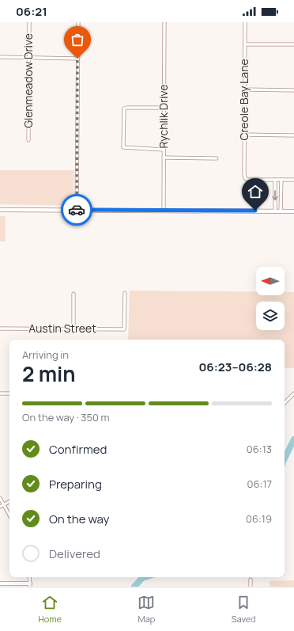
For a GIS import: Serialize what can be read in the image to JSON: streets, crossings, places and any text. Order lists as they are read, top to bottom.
{
  "streets": {
    "street": [
      "Glenmeadow Drive",
      "Creole Bay Lane",
      "Rychlik Drive",
      "Austin Street"
    ]
  },
  "north": "left",
  "page": {
    "status": "06:21",
    "heading": ["2 min", "Arriving in", "06:23–06:28"],
    "bar": "On the way · 350 m",
    "list": [
      ["Confirmed", "06:13"],
      ["Preparing", "06:17"],
      ["On the way", "06:19"],
      "Delivered"
    ],
    "tabs": ["Home", "Map", "Saved"]
  }
}
